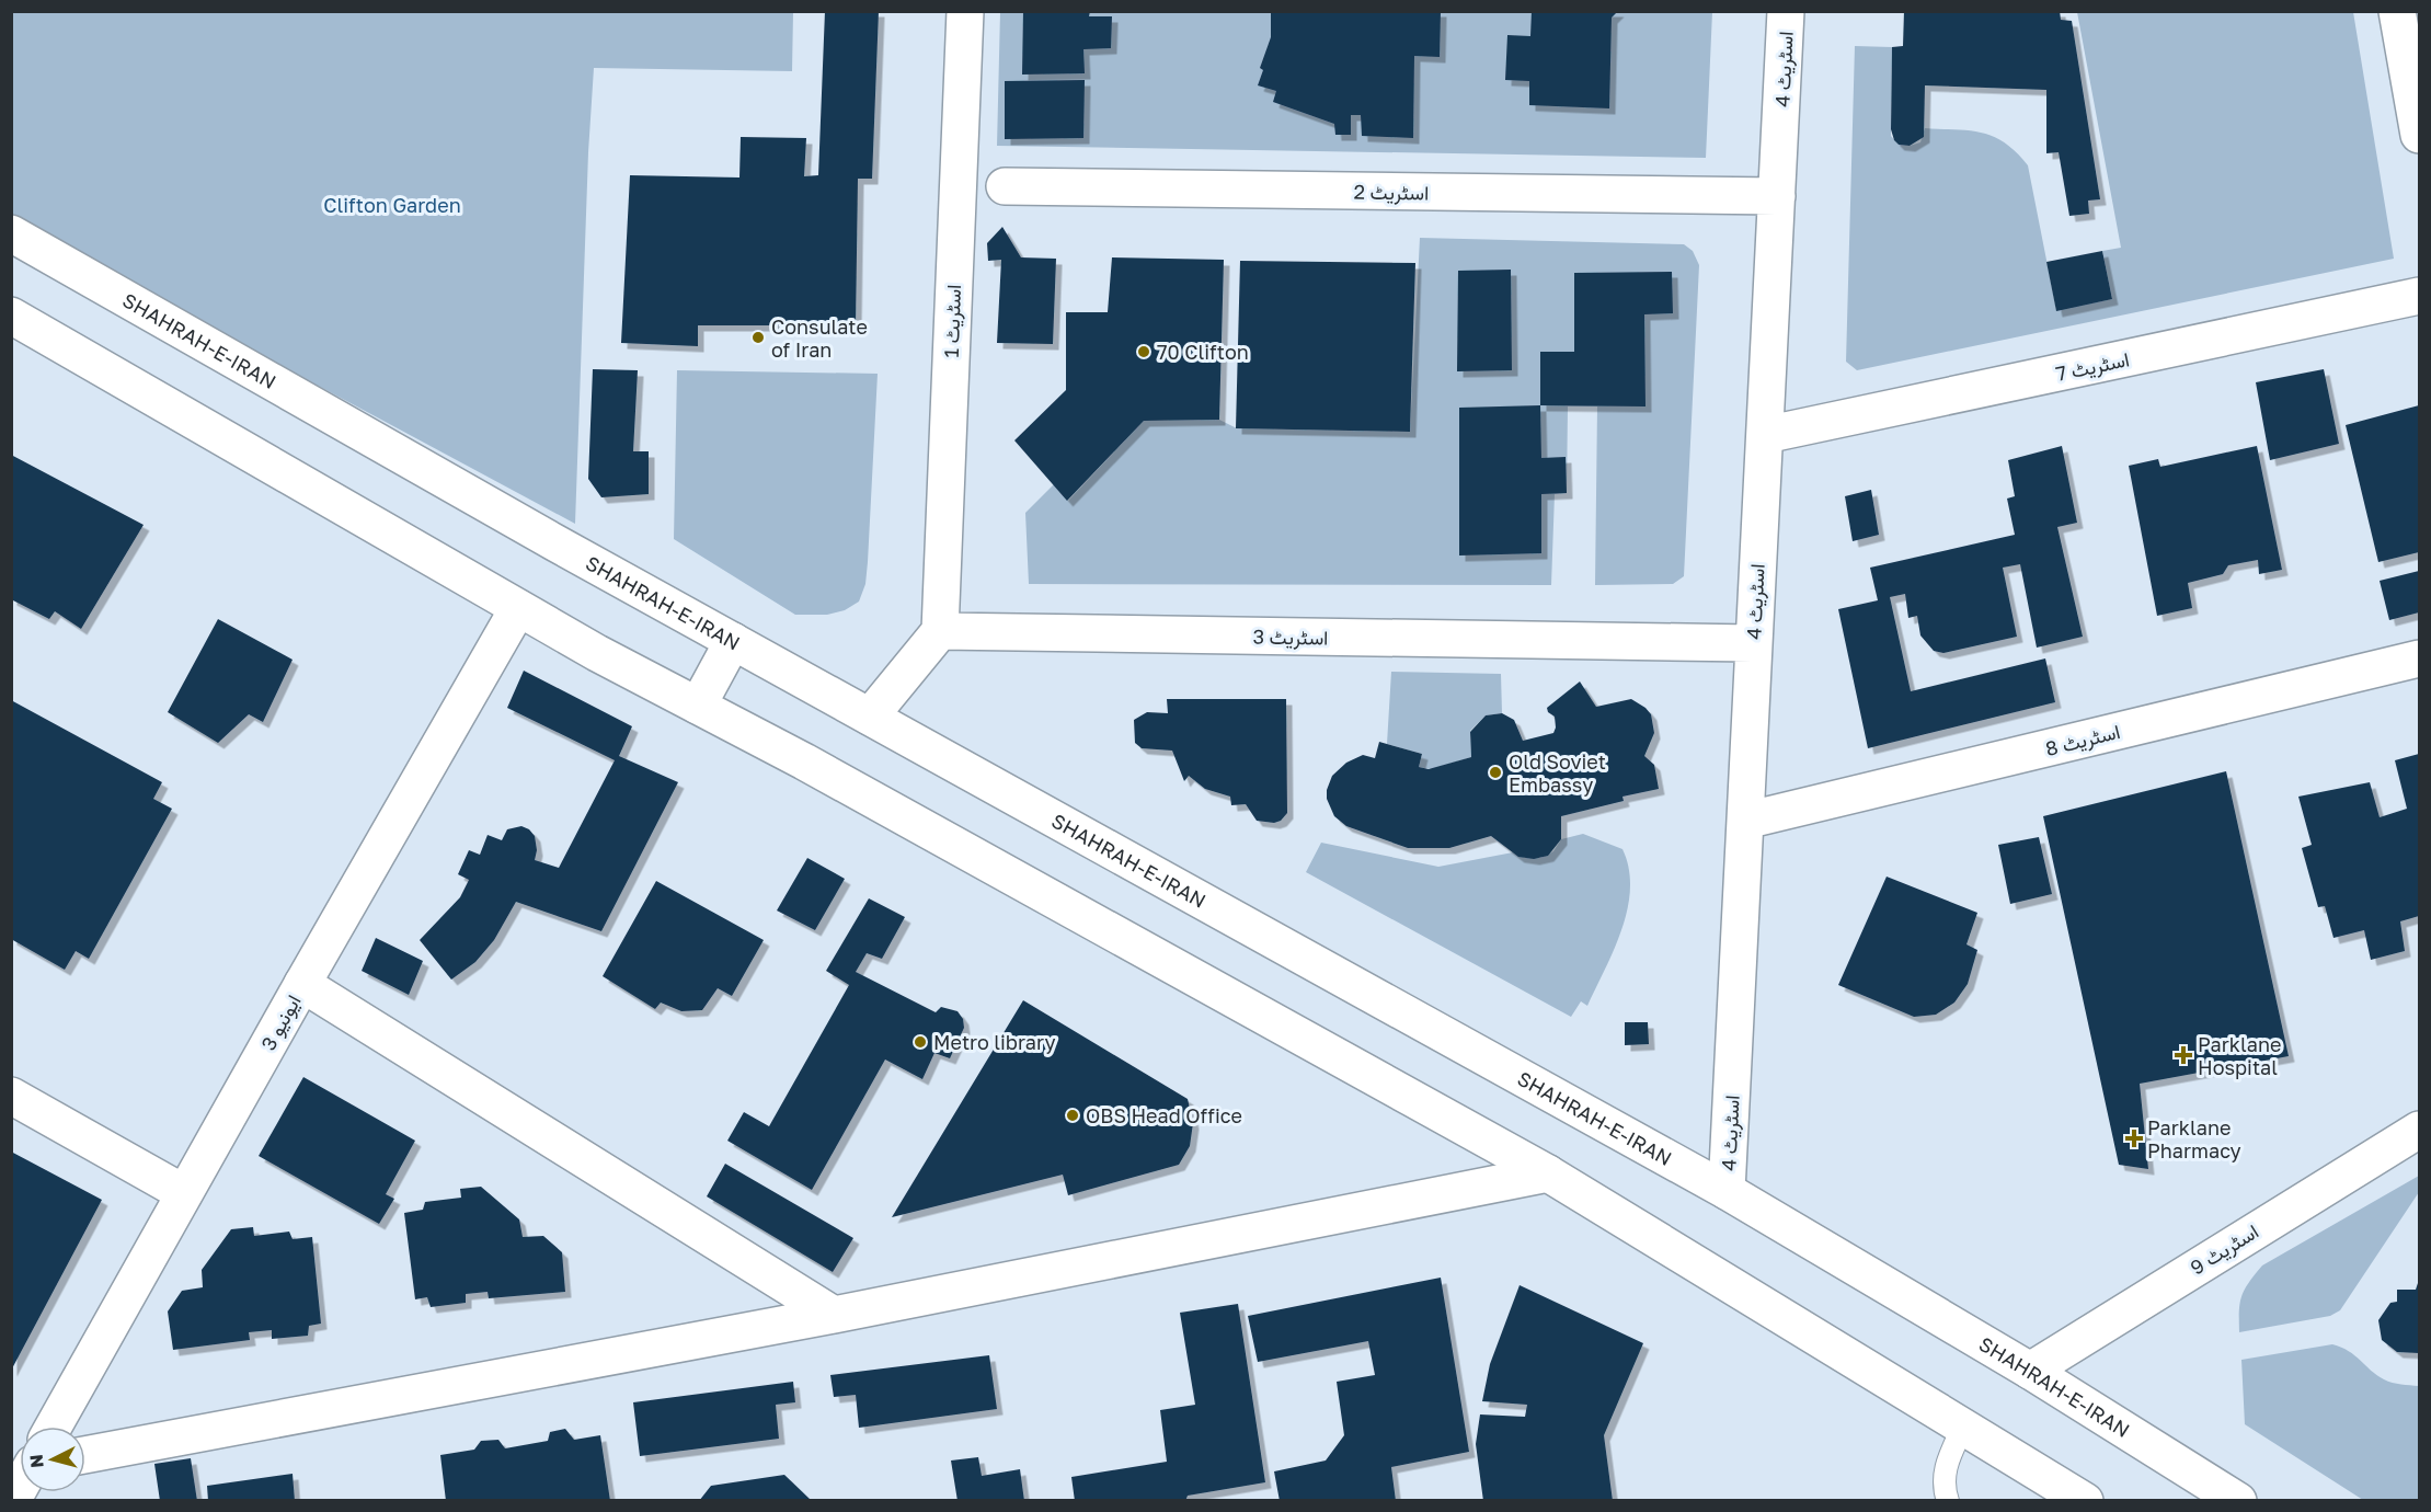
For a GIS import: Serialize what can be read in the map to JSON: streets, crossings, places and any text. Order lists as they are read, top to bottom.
{
  "streets": {
    "street": [
      "اسٹریٹ 4",
      "اسٹریٹ 2",
      "اسٹریٹ 1",
      "SHAHRAH-E-IRAN",
      "اسٹریٹ 7",
      "اسٹریٹ 3",
      "اسٹریٹ 8",
      "ایونیو 3",
      "اسٹریٹ 9"
    ]
  },
  "crossings": [
    ["اسٹریٹ 4", "اسٹریٹ 2"],
    ["اسٹریٹ 4", "SHAHRAH-E-IRAN"],
    ["اسٹریٹ 4", "اسٹریٹ 7"],
    ["اسٹریٹ 4", "اسٹریٹ 3"],
    ["اسٹریٹ 4", "اسٹریٹ 8"],
    ["اسٹریٹ 1", "اسٹریٹ 3"],
    ["SHAHRAH-E-IRAN", "اسٹریٹ 9"]
  ],
  "parks": ["Clifton Garden"],
  "places": {
    "other": [
      "Consulate of Iran",
      "70 Clifton",
      "Old Soviet Embassy",
      "Metro library",
      "OBS Head Office"
    ],
    "health": ["Parklane Hospital", "Parklane Pharmacy"]
  },
  "north": "left"
}
